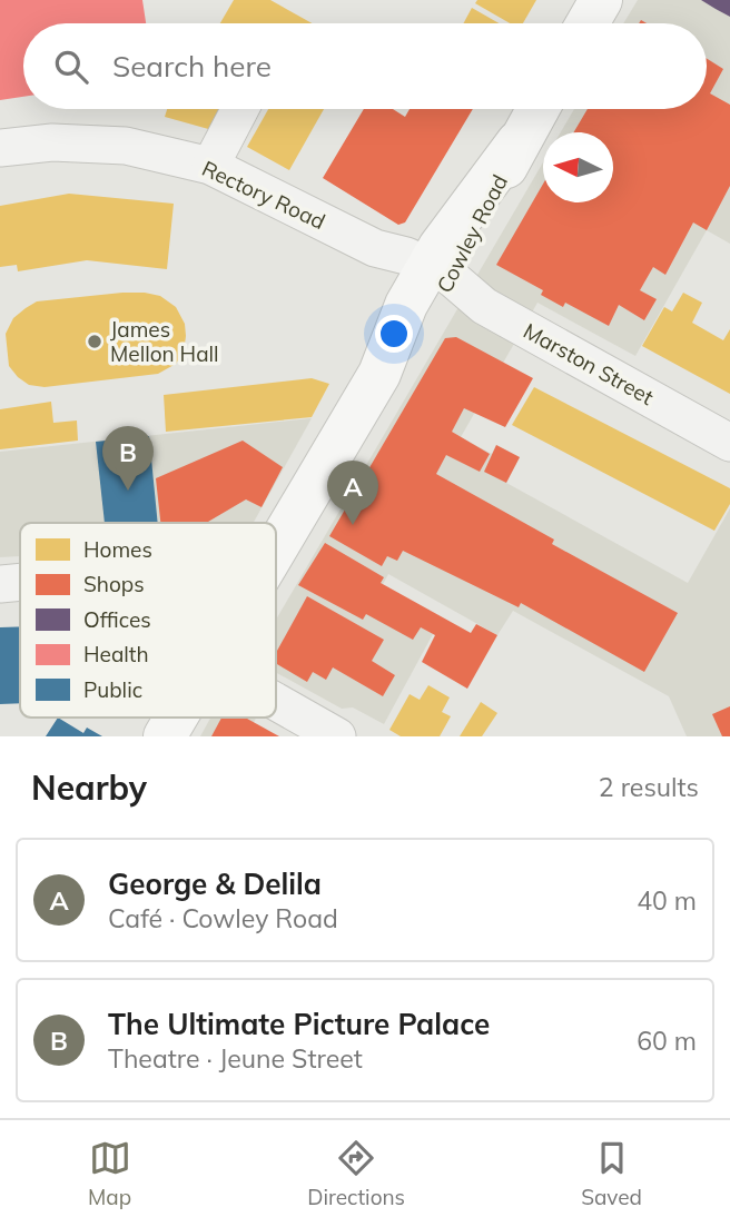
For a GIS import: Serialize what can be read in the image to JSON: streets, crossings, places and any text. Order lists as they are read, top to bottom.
{
  "streets": {
    "main road": ["Cowley Road"],
    "street": ["Rectory Road", "Marston Street"]
  },
  "crossings": [
    ["Rectory Road", "Cowley Road"],
    ["Rectory Road", "Marston Street"],
    ["Cowley Road", "Marston Street"]
  ],
  "places": ["James Mellon Hall"],
  "legend": [
    "Homes",
    "Shops",
    "Offices",
    "Health",
    "Public"
  ],
  "north": "left",
  "page": {
    "search": "Search here",
    "pins": ["B", "A"],
    "heading": ["Nearby", "2 results"],
    "list": [
      {
        "mark": "A",
        "name": "George & Delila",
        "note": "Café · Cowley Road",
        "value": "40 m"
      },
      {
        "mark": "B",
        "name": "The Ultimate Picture Palace",
        "note": "Theatre · Jeune Street",
        "value": "60 m"
      }
    ],
    "nav": ["Map", "Directions", "Saved"]
  }
}
